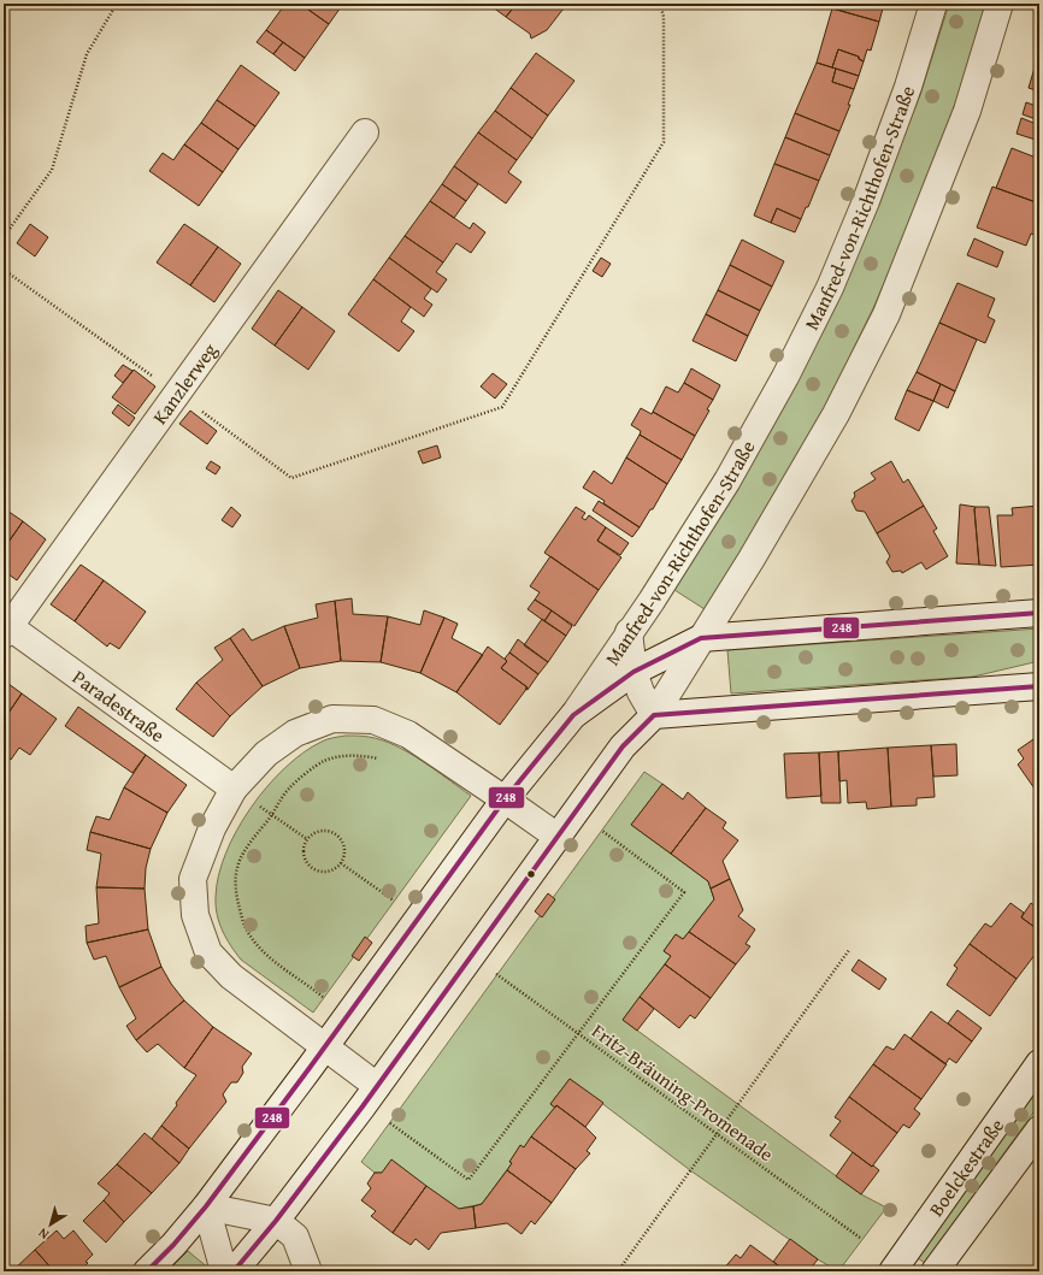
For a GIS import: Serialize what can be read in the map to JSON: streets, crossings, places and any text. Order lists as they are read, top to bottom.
{
  "streets": {
    "street": [
      "Manfred-von-Richthofen-Straße",
      "Kanzlerweg",
      "Paradestraße",
      "Boelckestraße"
    ],
    "path": ["Fritz-Bräuning-Promenade"]
  },
  "crossings": [
    ["Kanzlerweg", "Paradestraße"]
  ],
  "lines": ["transit line 248"],
  "north": "bottom left"
}
